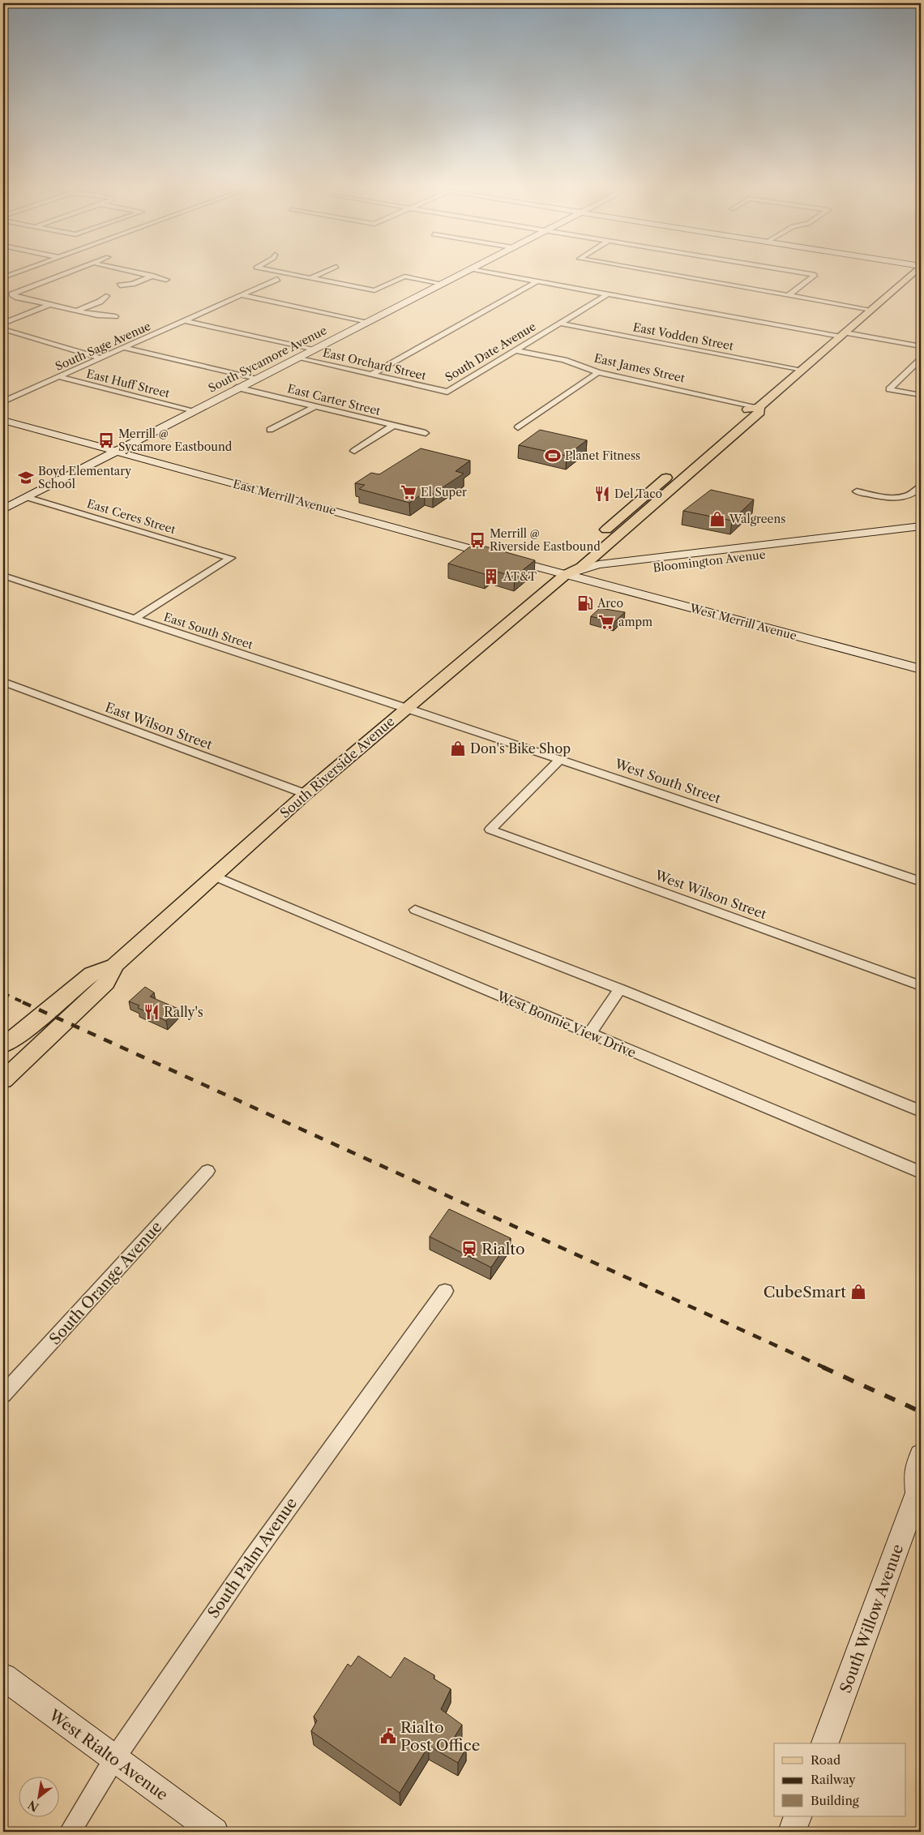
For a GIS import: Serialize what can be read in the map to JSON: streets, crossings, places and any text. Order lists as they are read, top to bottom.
{
  "streets": {
    "main road": ["South Riverside Avenue"],
    "street": [
      "East Vodden Street",
      "South Sage Avenue",
      "South Date Avenue",
      "South Sycamore Avenue",
      "East Orchard Street",
      "East James Street",
      "East Huff Street",
      "East Carter Street",
      "East Merrill Avenue",
      "East Ceres Street",
      "Bloomington Avenue",
      "West Merrill Avenue",
      "East South Street",
      "East Wilson Street",
      "West South Street",
      "West Wilson Street",
      "West Bonnie View Drive",
      "South Orange Avenue",
      "South Palm Avenue",
      "South Willow Avenue",
      "West Rialto Avenue"
    ]
  },
  "crossings": [
    ["East Vodden Street", "South Date Avenue"],
    ["East Vodden Street", "South Riverside Avenue"],
    ["South Sage Avenue", "East Orchard Street"],
    ["South Sage Avenue", "East Huff Street"],
    ["South Date Avenue", "East Orchard Street"],
    ["South Date Avenue", "East James Street"],
    ["South Sycamore Avenue", "East Orchard Street"],
    ["South Sycamore Avenue", "East Huff Street"],
    ["South Sycamore Avenue", "East Carter Street"],
    ["South Sycamore Avenue", "East Merrill Avenue"],
    ["South Sycamore Avenue", "East Ceres Street"],
    ["East James Street", "South Riverside Avenue"],
    ["East Merrill Avenue", "Bloomington Avenue"],
    ["East Merrill Avenue", "West Merrill Avenue"],
    ["East Merrill Avenue", "South Riverside Avenue"],
    ["East Ceres Street", "East South Street"],
    ["Bloomington Avenue", "West Merrill Avenue"],
    ["Bloomington Avenue", "South Riverside Avenue"],
    ["West Merrill Avenue", "South Riverside Avenue"],
    ["East South Street", "South Riverside Avenue"],
    ["East South Street", "West South Street"],
    ["East Wilson Street", "South Riverside Avenue"],
    ["South Riverside Avenue", "West South Street"],
    ["South Riverside Avenue", "West Bonnie View Drive"],
    ["West South Street", "West Wilson Street"],
    ["South Palm Avenue", "West Rialto Avenue"]
  ],
  "places": {
    "bus stop": ["Merrill @ Sycamore Eastbound", "Merrill @ Riverside Eastbound"],
    "sports": ["Planet Fitness"],
    "school or university": ["Boyd Elementary School"],
    "supermarket": ["El Super", "ampm"],
    "restaurant": ["Del Taco", "Rally's"],
    "shop": ["Walgreens", "Don's Bike Shop", "CubeSmart"],
    "building": ["AT&T"],
    "fuel station": ["Arco"],
    "station": ["Rialto"],
    "public building": ["Rialto Post Office"]
  },
  "legend": ["Road", "Railway", "Building"],
  "north": "bottom left"
}
